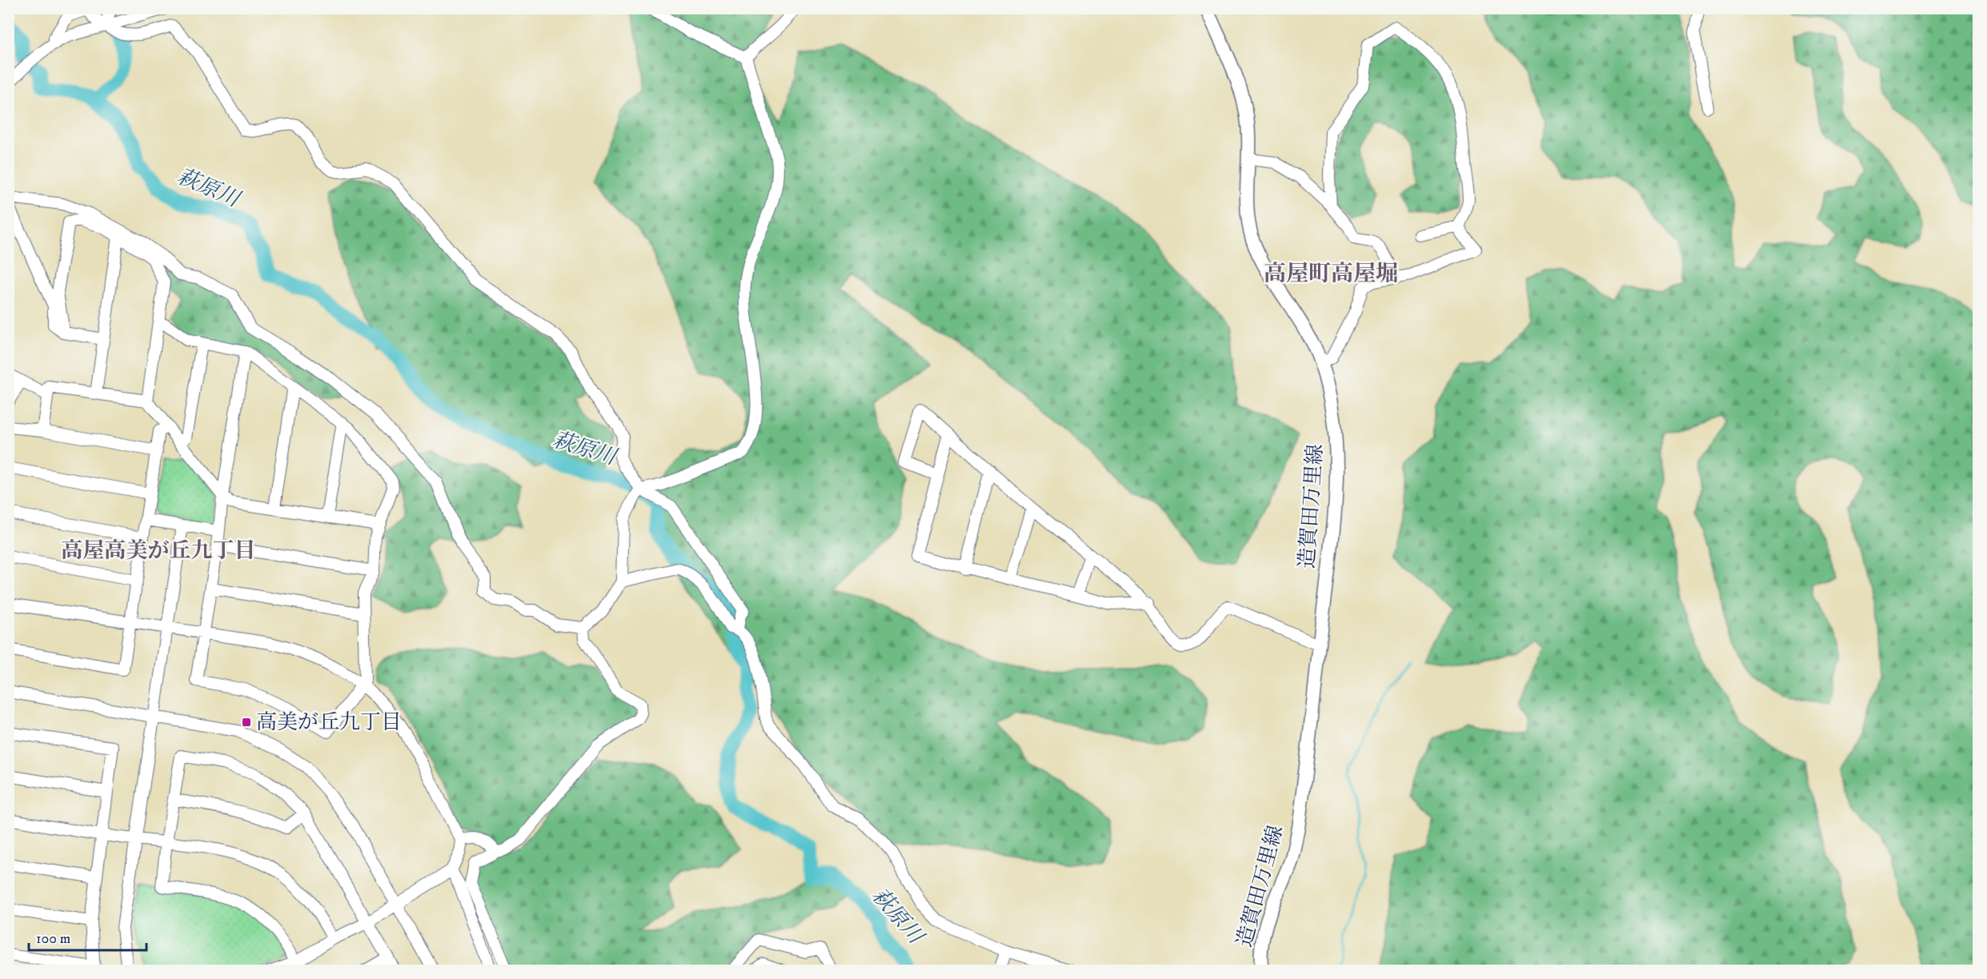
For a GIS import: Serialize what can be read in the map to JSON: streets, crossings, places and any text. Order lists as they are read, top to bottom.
{
  "streets": {
    "main road": ["造賀田万里線"]
  },
  "districts": ["高屋町高屋堀", "高屋高美が丘九丁目"],
  "water": ["萩原川"],
  "places": {
    "transit": ["高美が丘九丁目"]
  },
  "scale_bar": "100 m"
}
